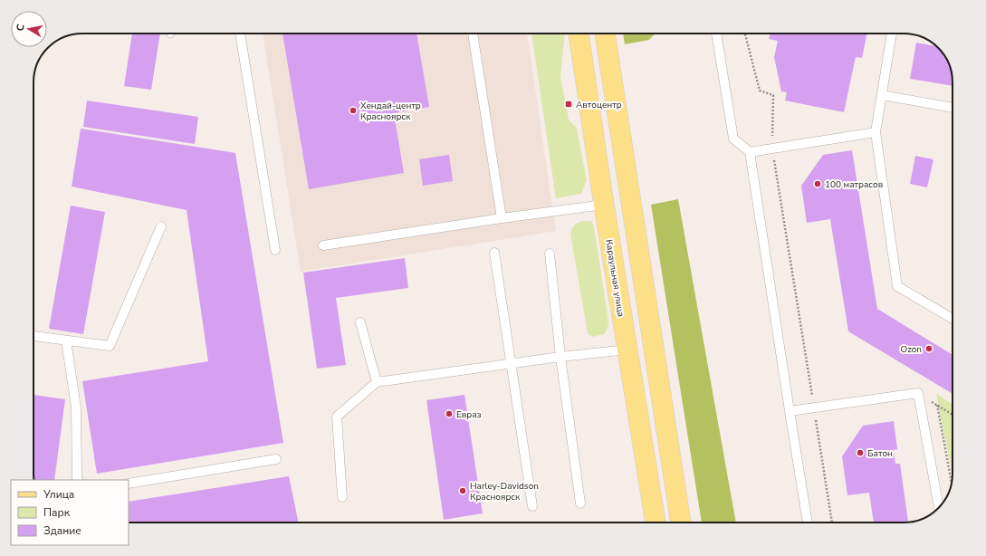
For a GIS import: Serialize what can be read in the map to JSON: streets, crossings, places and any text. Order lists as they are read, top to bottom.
{
  "streets": {
    "main road": ["Караульная улица"]
  },
  "places": {
    "transit": ["Автоцентр"],
    "other": [
      "Хендай-центр Красноярск",
      "100 матрасов",
      "Ozon",
      "Евраз",
      "Батон",
      "Harley-Davidson Красноярск"
    ]
  },
  "legend": ["Улица", "Парк", "Здание"],
  "north": "left"
}
